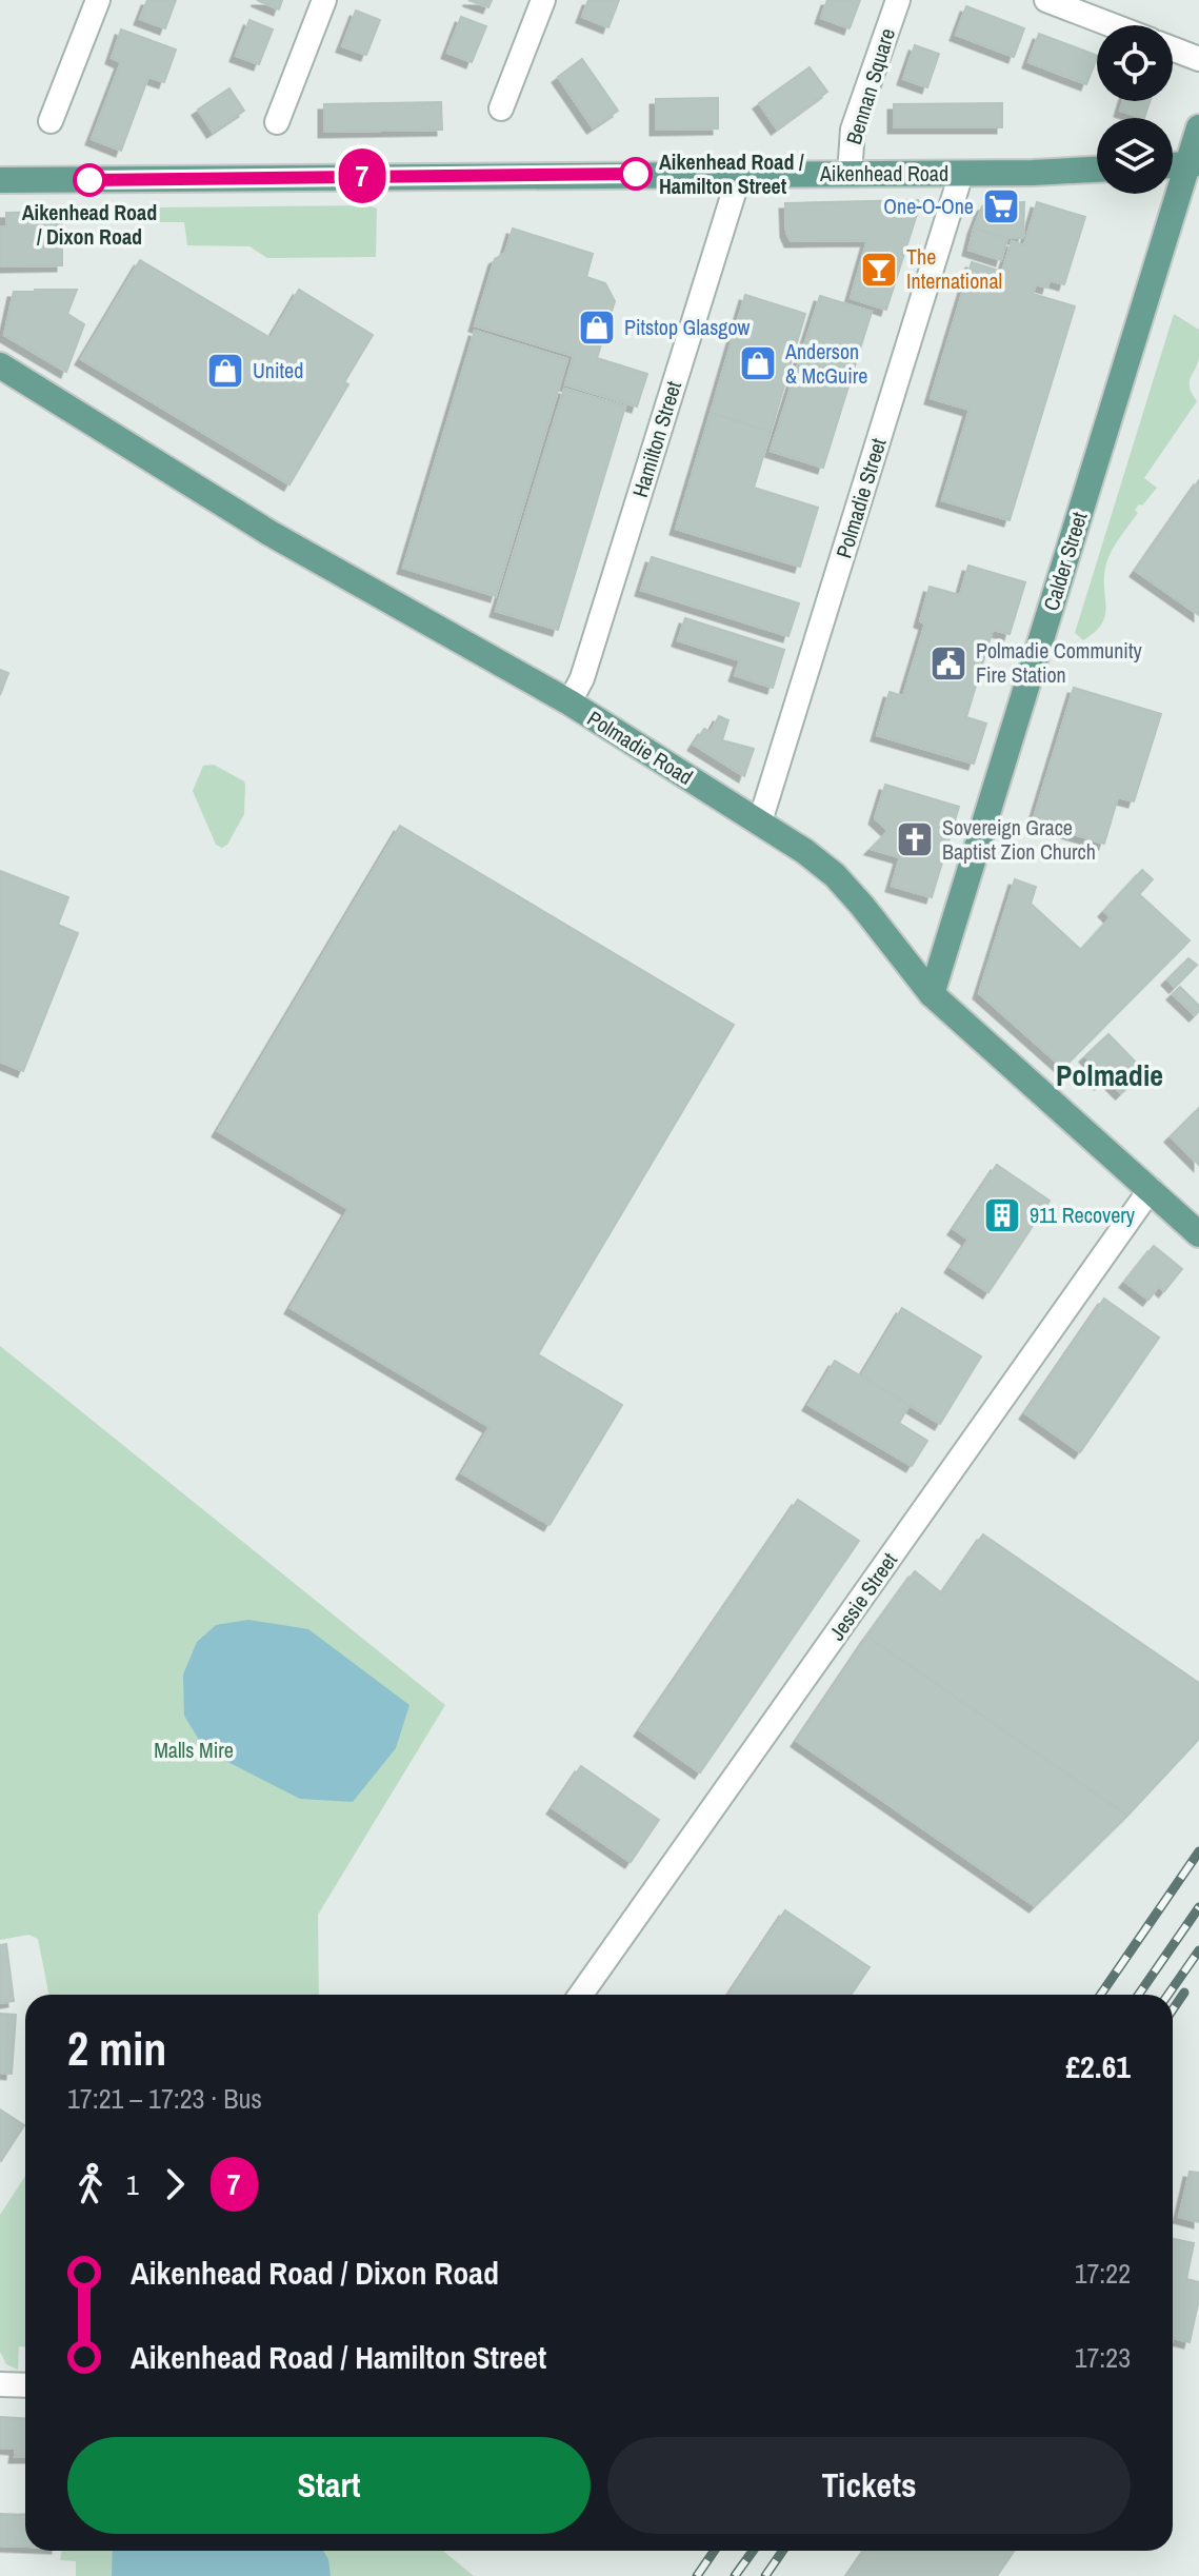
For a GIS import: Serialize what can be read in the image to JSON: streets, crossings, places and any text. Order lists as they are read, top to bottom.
{
  "streets": {
    "main road": ["Aikenhead Road", "Calder Street", "Polmadie Road"],
    "street": [
      "Bennan Square",
      "Hamilton Street",
      "Polmadie Street",
      "Jessie Street"
    ]
  },
  "crossings": [
    ["Bennan Square", "Aikenhead Road"],
    ["Aikenhead Road", "Hamilton Street"],
    ["Aikenhead Road", "Polmadie Street"],
    ["Hamilton Street", "Polmadie Road"],
    ["Polmadie Street", "Polmadie Road"],
    ["Calder Street", "Polmadie Road"],
    ["Polmadie Road", "Jessie Street"]
  ],
  "districts": ["Polmadie"],
  "parks": ["Malls Mire"],
  "places": {
    "other": ["Aikenhead Road / Hamilton Street", "Aikenhead Road / Dixon Road"],
    "supermarket": ["One-O-One"],
    "bar": ["The International"],
    "shop": ["Pitstop Glasgow", "Anderson & McGuire", "United"],
    "public building": ["Polmadie Community Fire Station"],
    "church": ["Sovereign Grace Baptist Zion Church"],
    "building": ["911 Recovery"]
  },
  "lines": ["bus line 7"],
  "page": {
    "on_map": "7",
    "heading": ["2 min", "17:21 – 17:23 · Bus", "£2.61"],
    "legs": ["1", "7"],
    "list": [
      {
        "name": "Aikenhead Road / Dixon Road",
        "value": "17:22"
      },
      {
        "name": "Aikenhead Road / Hamilton Street",
        "value": "17:23"
      }
    ],
    "buttons": ["Start", "Tickets"]
  }
}
